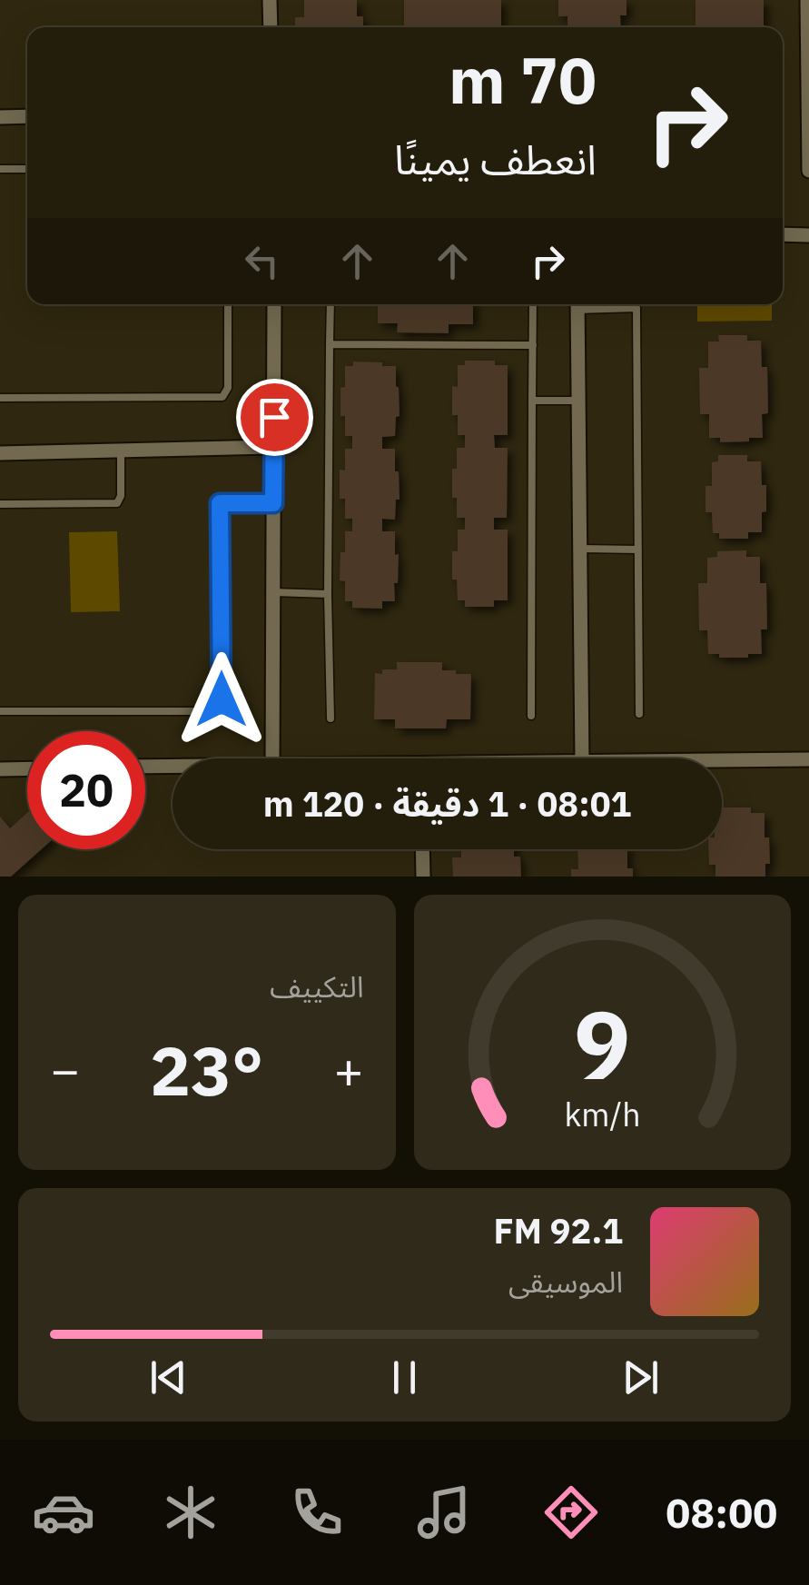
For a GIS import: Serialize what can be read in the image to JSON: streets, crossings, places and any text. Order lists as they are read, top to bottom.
{
  "page": {
    "turn": ["70 m", "انعطف يمينًا"],
    "limit": "20",
    "trip": "08:01 · 1 دقيقة · 120 m",
    "tile": "التكييف",
    "heat": ["−", "23°", "+"],
    "song": ["92.1 FM", "الموسيقى"],
    "tabs": "08:00",
    "gauge": ["9", "km/h"]
  }
}
